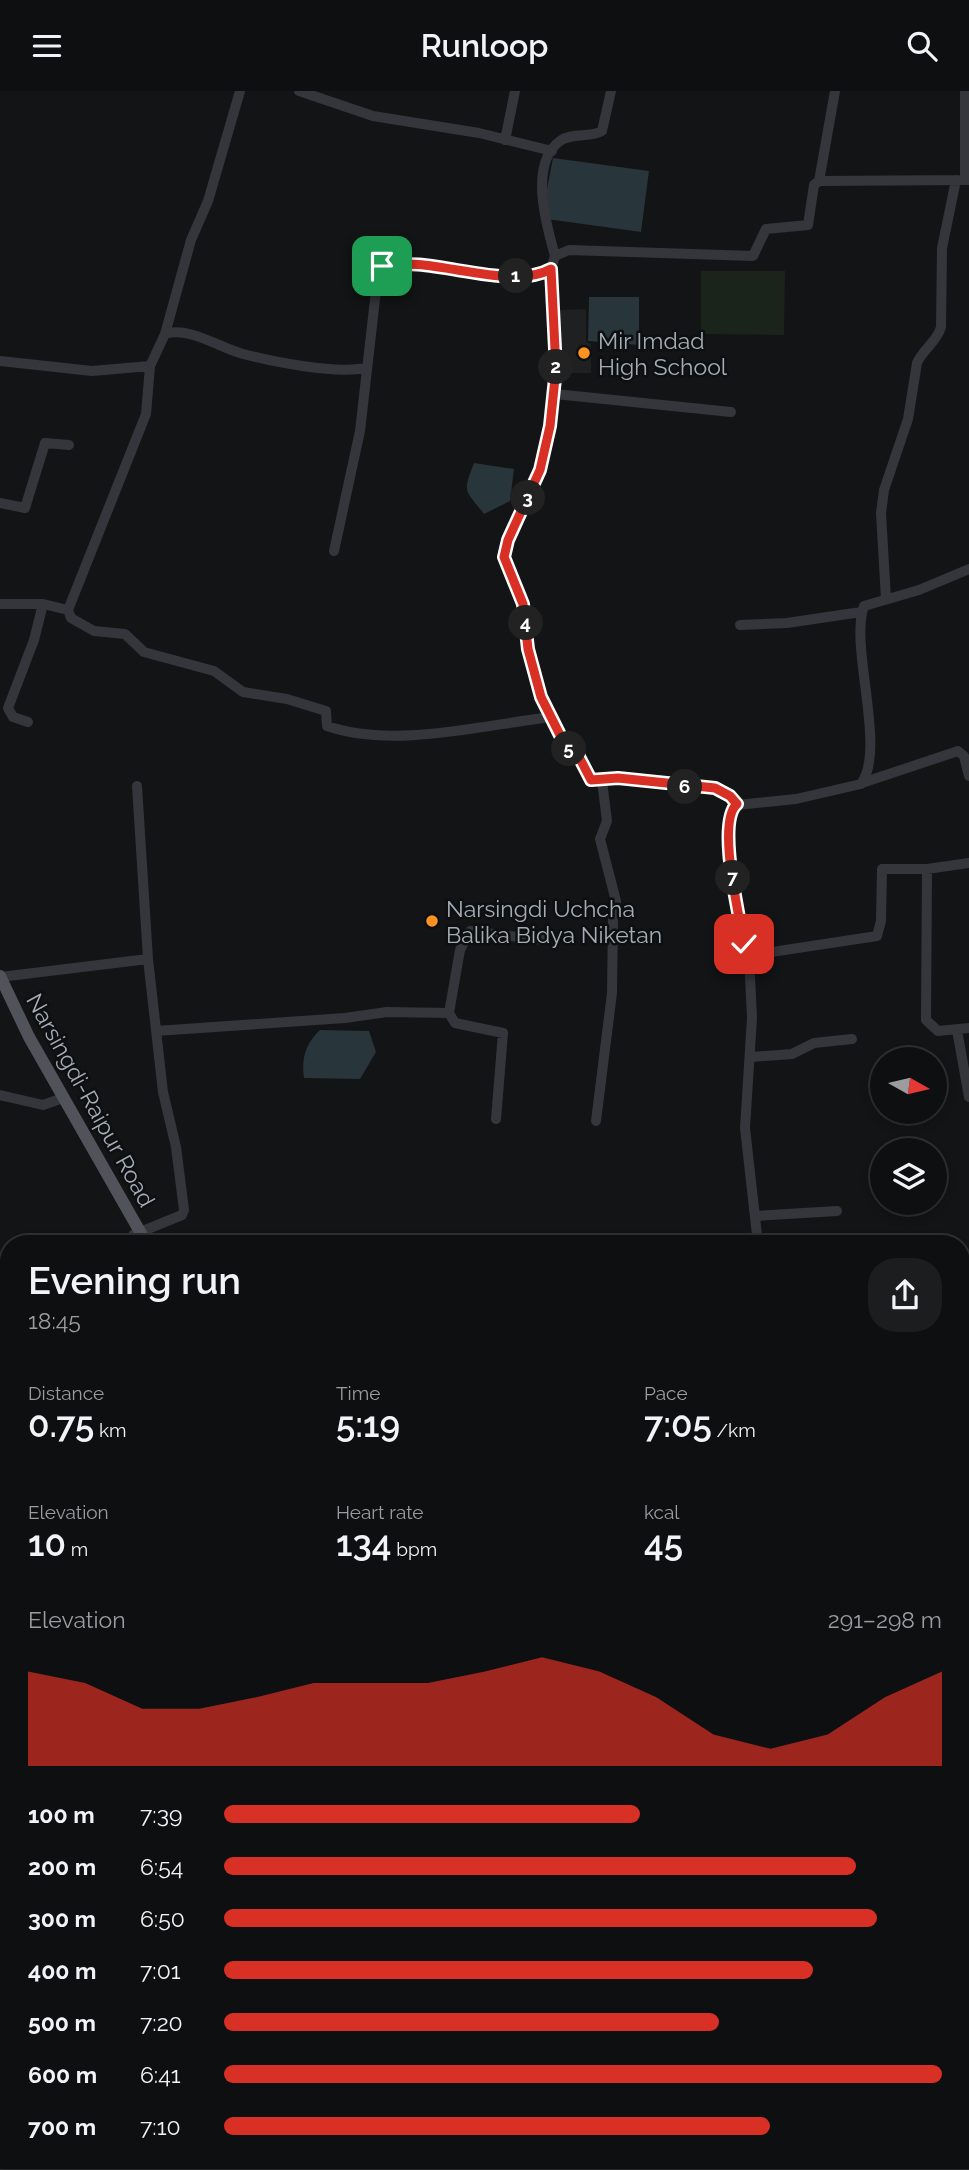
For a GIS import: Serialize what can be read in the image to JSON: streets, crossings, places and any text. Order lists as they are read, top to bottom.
{
  "streets": {
    "main road": ["Narsingdi-Raipur Road"]
  },
  "places": ["Mir Imdad High School", "Narsingdi Uchcha Balika Bidya Niketan"],
  "north": "right",
  "page": {
    "header": "Runloop",
    "pins": [
      "1",
      "2",
      "3",
      "4",
      "5",
      "6",
      "7"
    ],
    "heading": ["Evening run", "18:45"],
    "stats": [
      ["Distance", "0.75 km"],
      ["Time", "5:19"],
      ["Pace", "7:05 /km"],
      ["Elevation", "10 m"],
      ["Heart rate", "134 bpm"],
      ["kcal", "45"]
    ],
    "chart": ["Elevation", "291–298 m"],
    "list": [
      {
        "name": "100 m",
        "note": "7:39"
      },
      {
        "name": "200 m",
        "note": "6:54"
      },
      {
        "name": "300 m",
        "note": "6:50"
      },
      {
        "name": "400 m",
        "note": "7:01"
      },
      {
        "name": "500 m",
        "note": "7:20"
      },
      {
        "name": "600 m",
        "note": "6:41"
      },
      {
        "name": "700 m",
        "note": "7:10"
      }
    ]
  }
}
